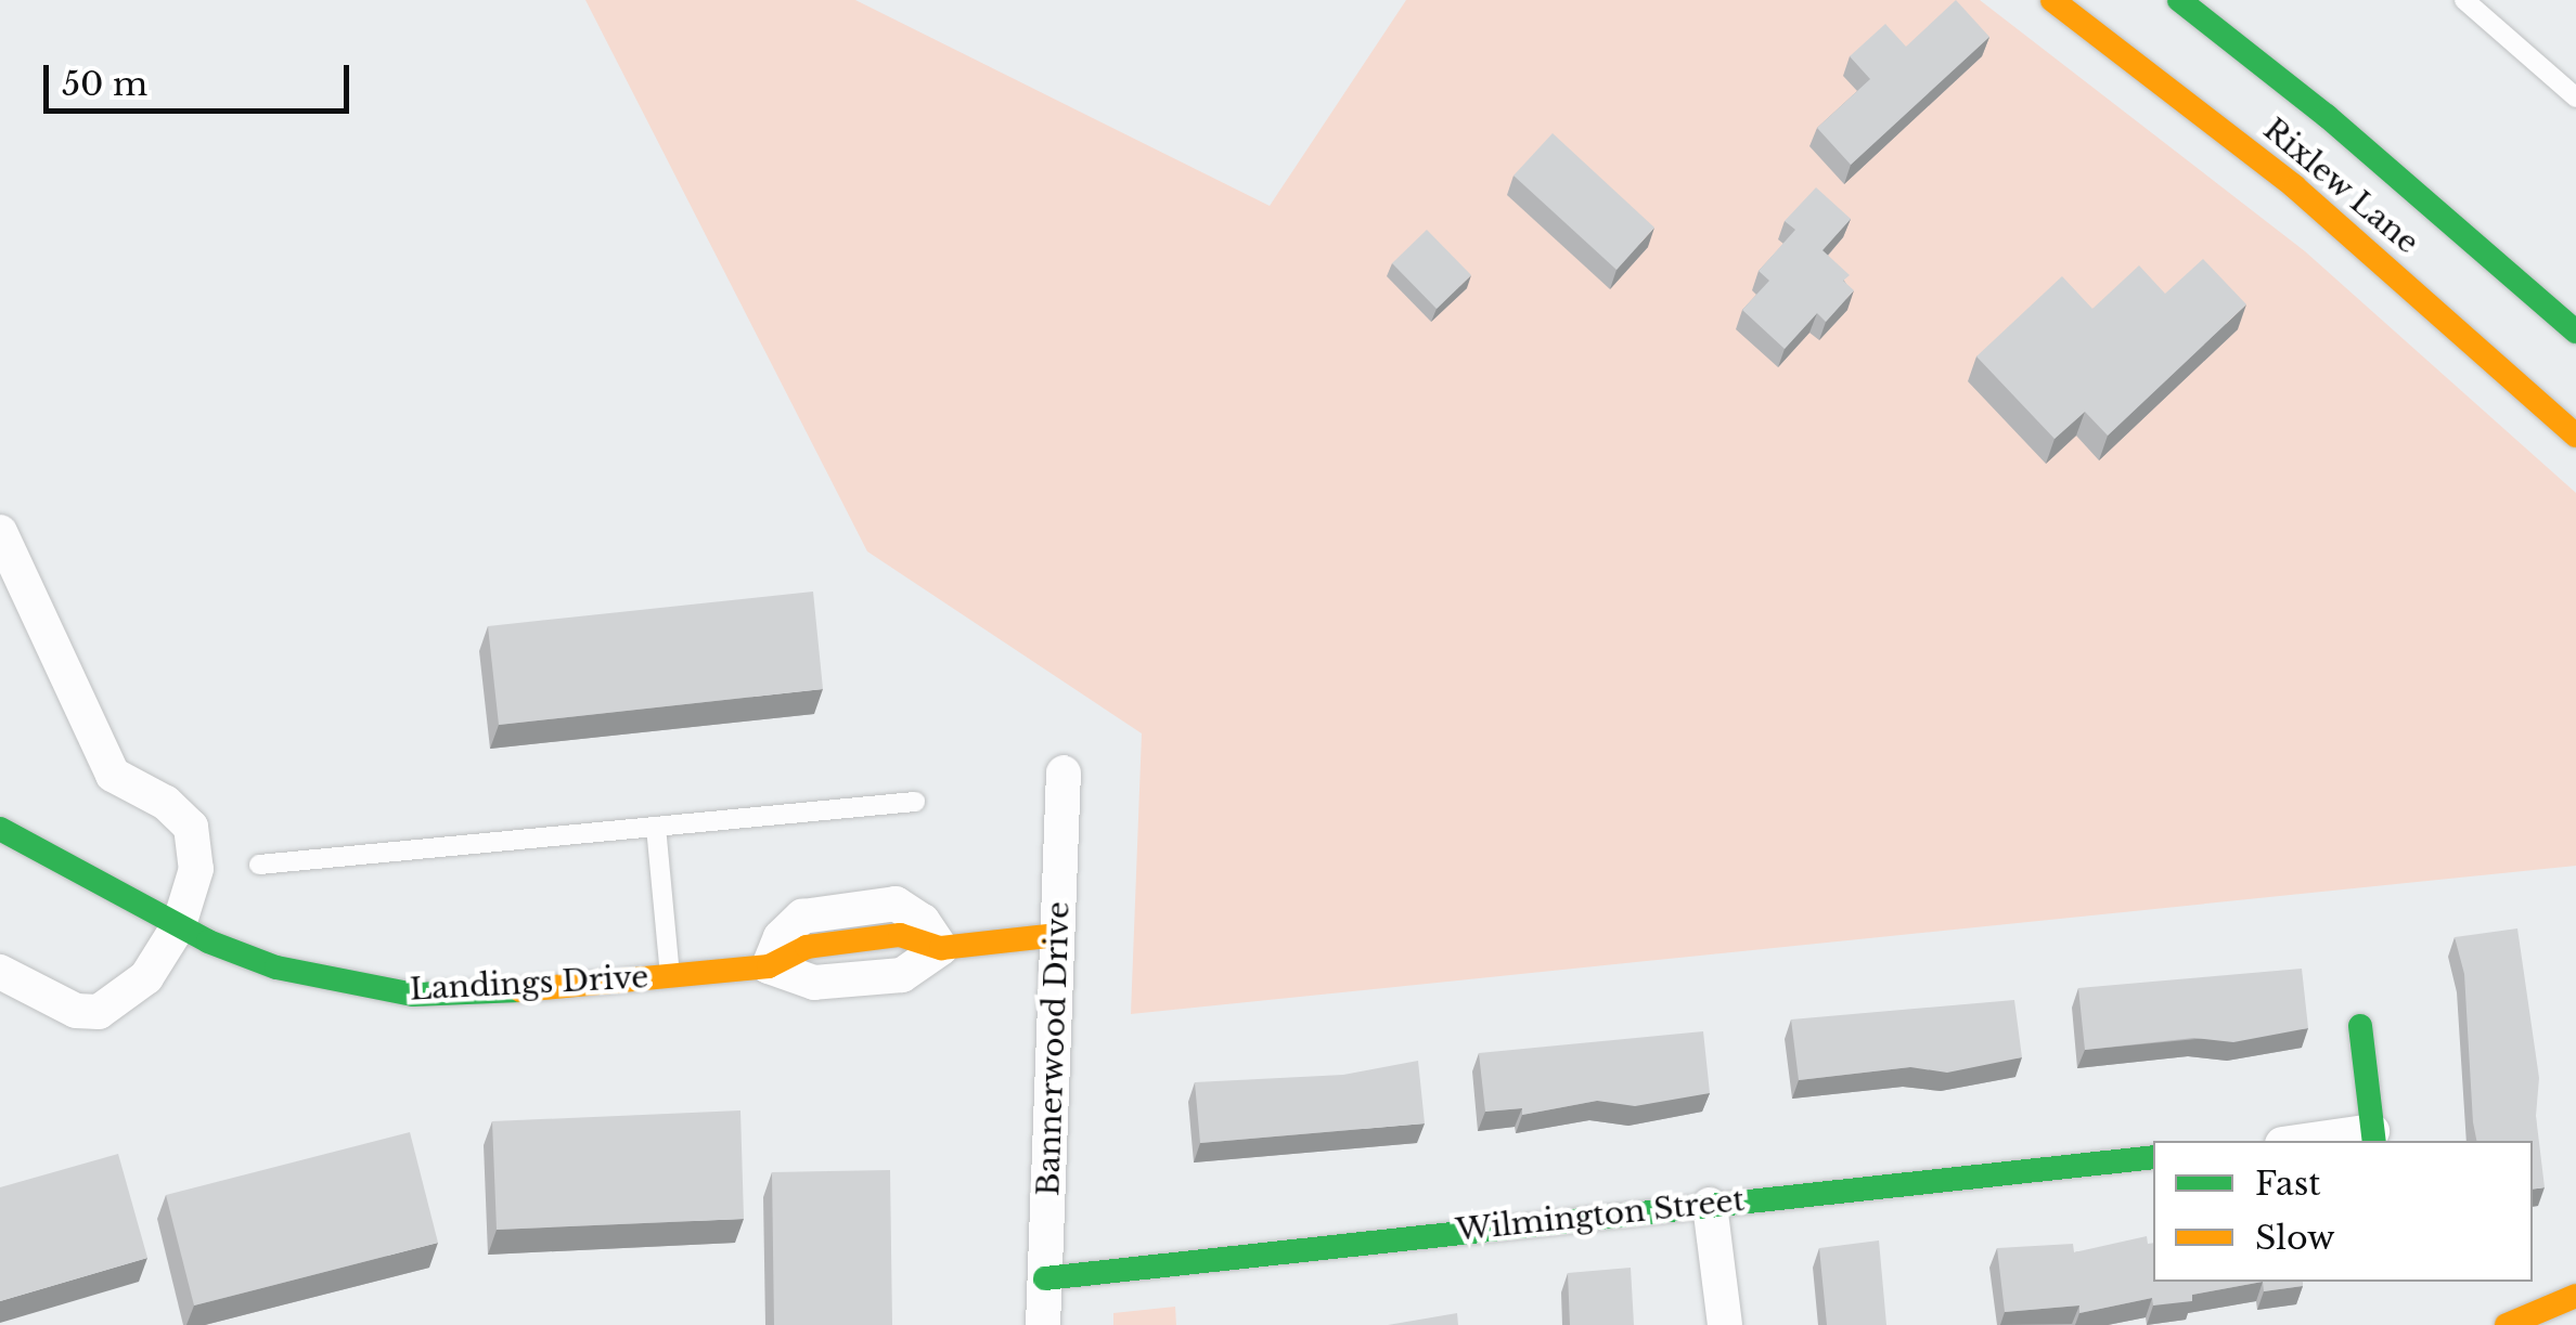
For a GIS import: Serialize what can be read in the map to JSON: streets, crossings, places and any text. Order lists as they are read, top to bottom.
{
  "streets": {
    "street": [
      "Rixlew Lane",
      "Landings Drive",
      "Bannerwood Drive",
      "Wilmington Street"
    ]
  },
  "crossings": [
    ["Landings Drive", "Bannerwood Drive"],
    ["Bannerwood Drive", "Wilmington Street"]
  ],
  "legend": ["Fast", "Slow"],
  "scale_bar": "50 m"
}
